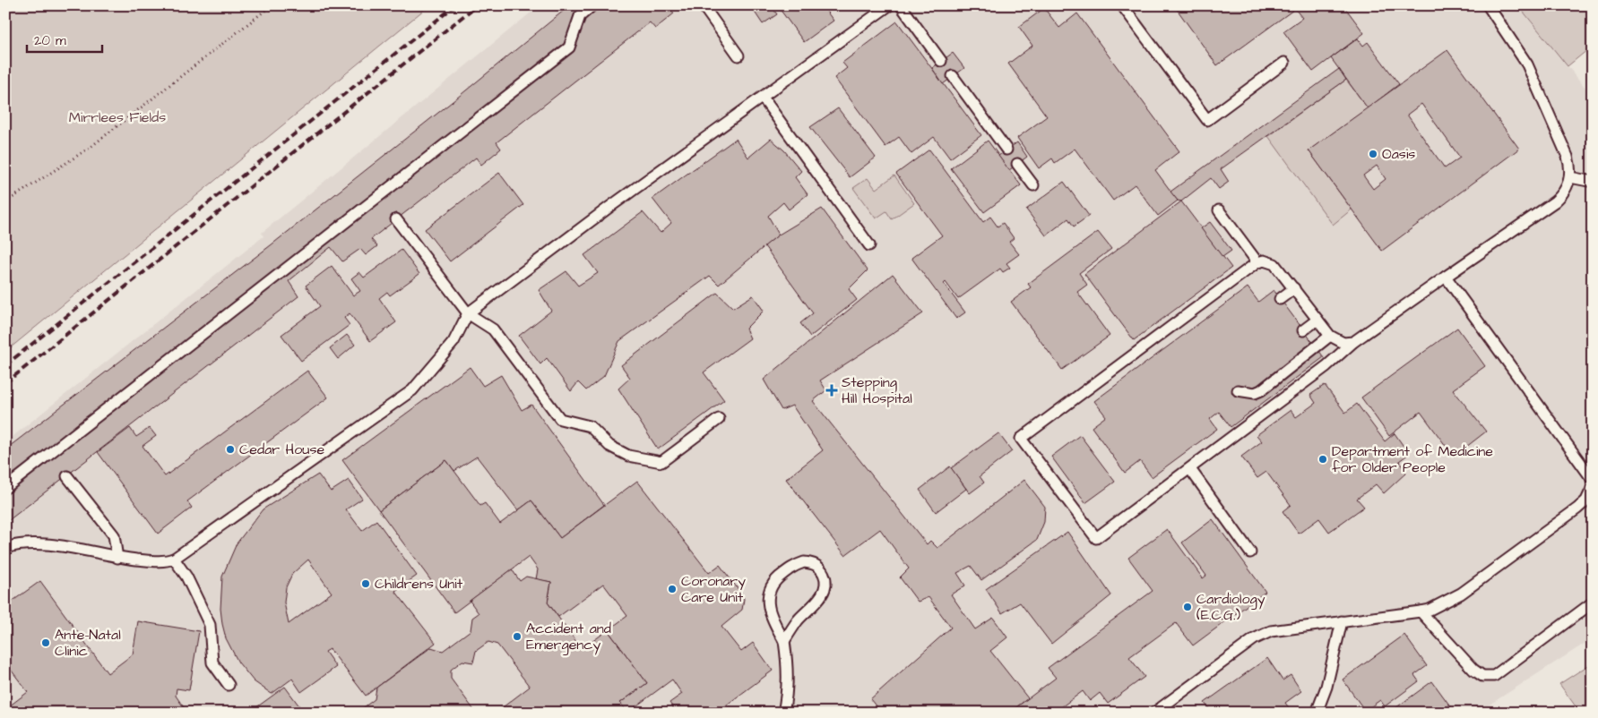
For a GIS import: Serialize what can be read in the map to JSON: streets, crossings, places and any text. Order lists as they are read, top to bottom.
{
  "parks": ["Mirrlees Fields"],
  "places": {
    "other": [
      "Oasis",
      "Cedar House",
      "Department of Medicine for Older People",
      "Childrens Unit",
      "Coronary Care Unit",
      "Cardiology (E.C.G.)",
      "Accident and Emergency",
      "Ante-Natal Clinic"
    ],
    "health": ["Stepping Hill Hospital"]
  },
  "scale_bar": "20 m"
}
